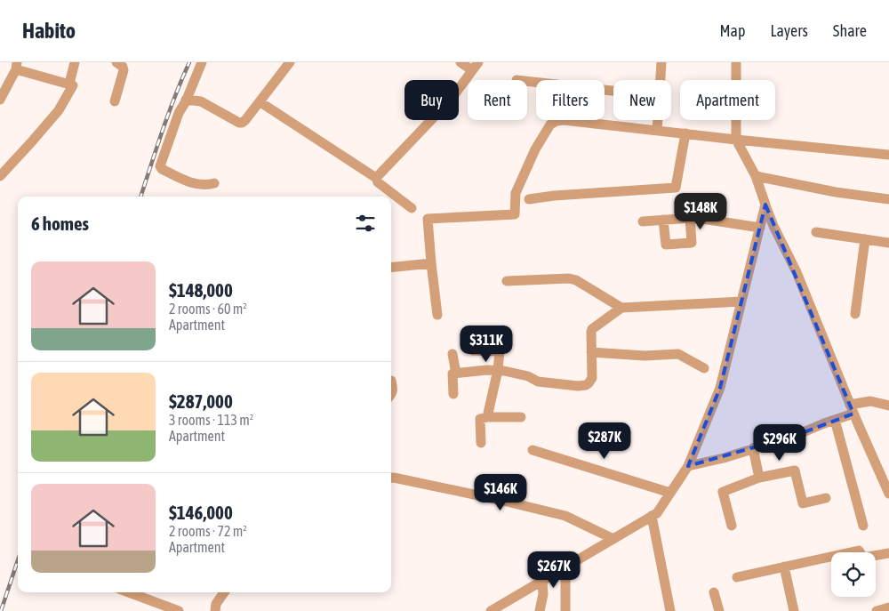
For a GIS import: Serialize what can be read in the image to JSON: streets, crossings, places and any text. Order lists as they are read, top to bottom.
{
  "page": {
    "header": "Habito",
    "nav": ["Map", "Layers", "Share"],
    "chip": [
      "Buy",
      "Rent",
      "Filters",
      "New",
      "Apartment"
    ],
    "price": [
      "$148K",
      "$311K",
      "$287K",
      "$296K",
      "$146K",
      "$267K"
    ],
    "heading": "6 homes",
    "list": [
      {
        "name": "$148,000",
        "note": "2 rooms · 60 m² · Apartment"
      },
      {
        "name": "$287,000",
        "note": "3 rooms · 113 m² · Apartment"
      },
      {
        "name": "$146,000",
        "note": "2 rooms · 72 m² · Apartment"
      }
    ]
  }
}
